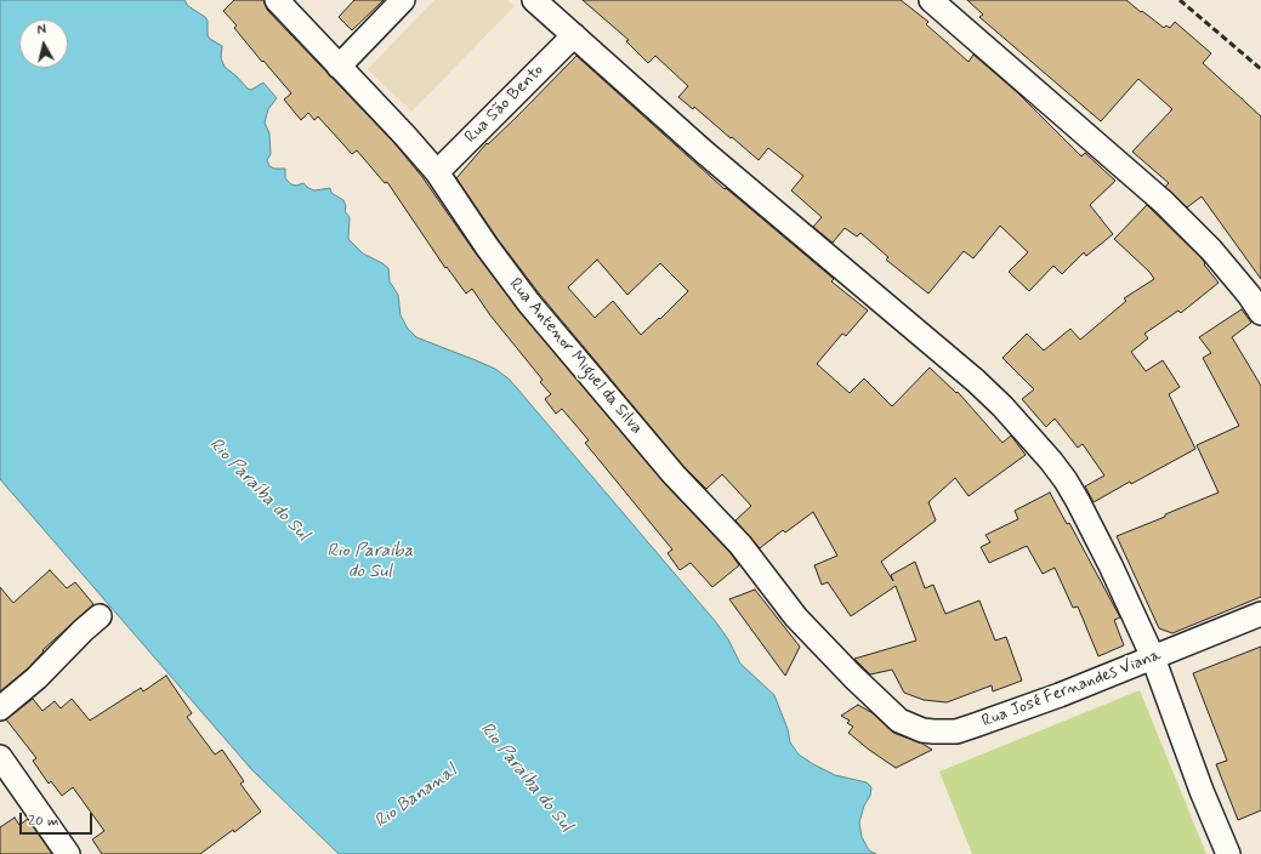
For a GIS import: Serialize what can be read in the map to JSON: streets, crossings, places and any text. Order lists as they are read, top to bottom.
{
  "streets": {
    "street": ["Rua São Bento", "Rua Antenor Miguel da Silva", "Rua José Fernandes Viana"]
  },
  "crossings": [
    ["Rua São Bento", "Rua Antenor Miguel da Silva"],
    ["Rua Antenor Miguel da Silva", "Rua José Fernandes Viana"]
  ],
  "water": ["Rio Paraíba do Sul", "Rio Paraiba do Sul", "Rio Bananal"],
  "scale_bar": "20 m",
  "north": "top"
}
